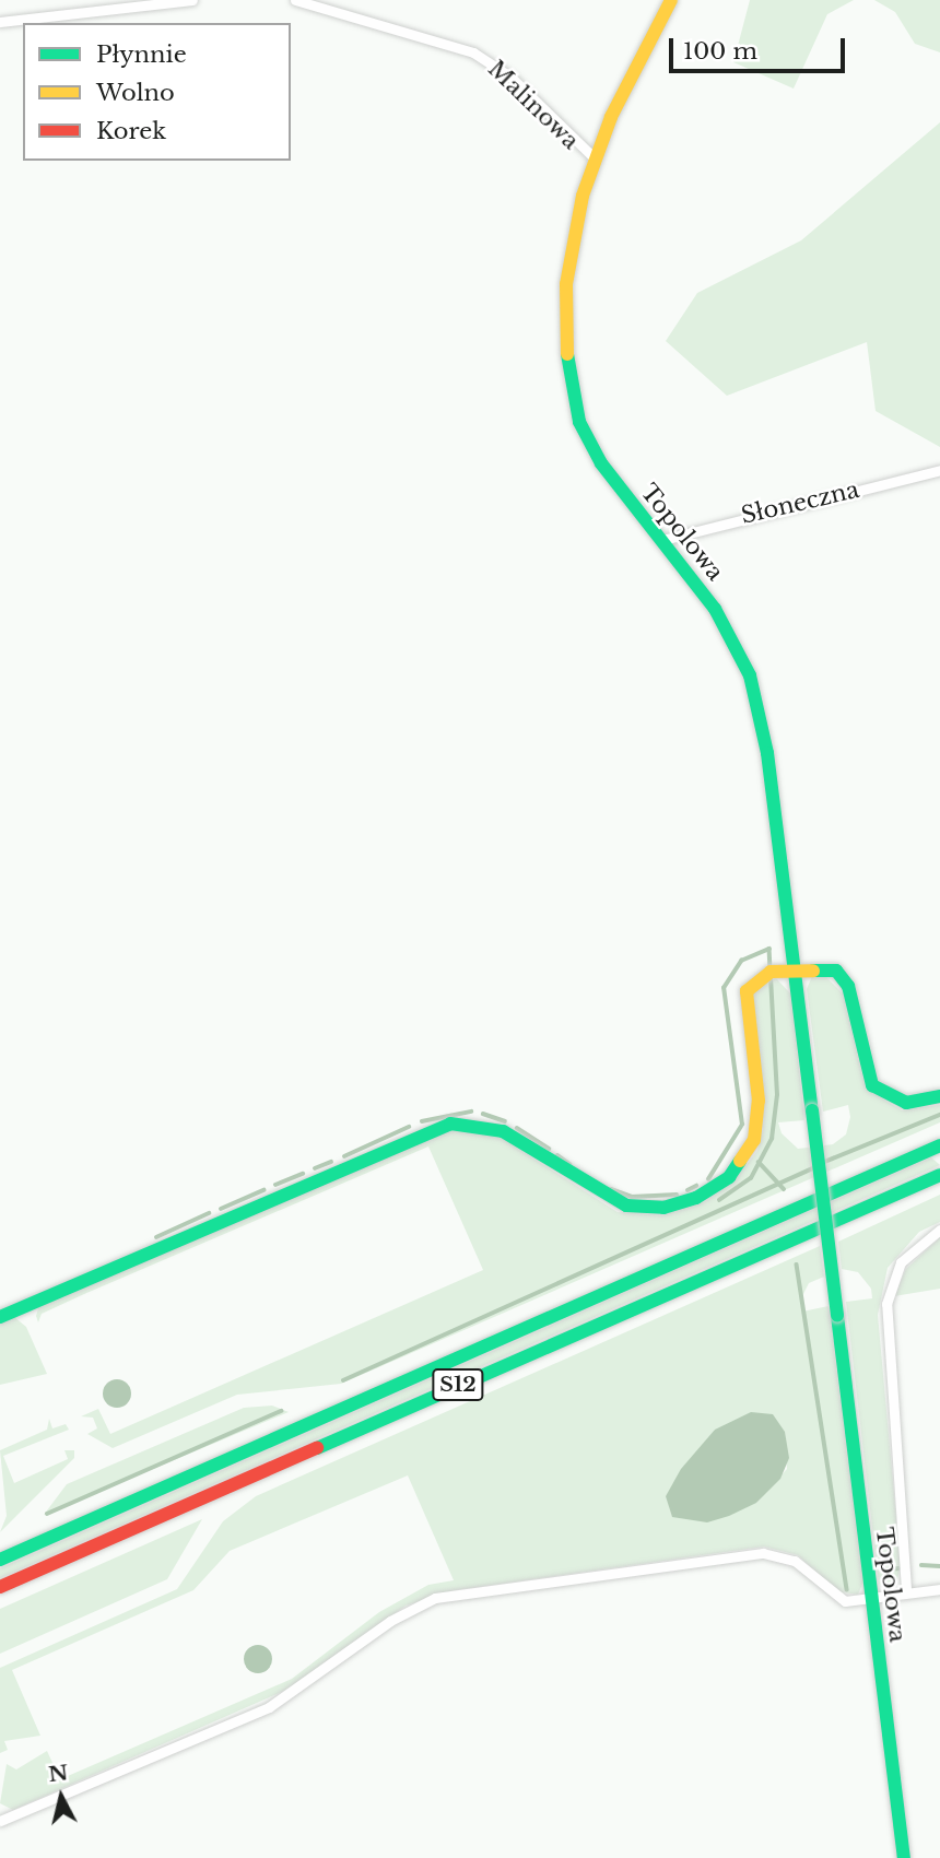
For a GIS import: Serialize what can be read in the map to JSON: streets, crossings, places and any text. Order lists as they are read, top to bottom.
{
  "streets": {
    "main road": ["Topolowa", "S12"],
    "street": ["Malinowa", "Słoneczna"]
  },
  "crossings": [
    ["Malinowa", "Topolowa"],
    ["Słoneczna", "Topolowa"]
  ],
  "legend": ["Płynnie", "Wolno", "Korek"],
  "scale_bar": "100 m",
  "north": "top"
}
